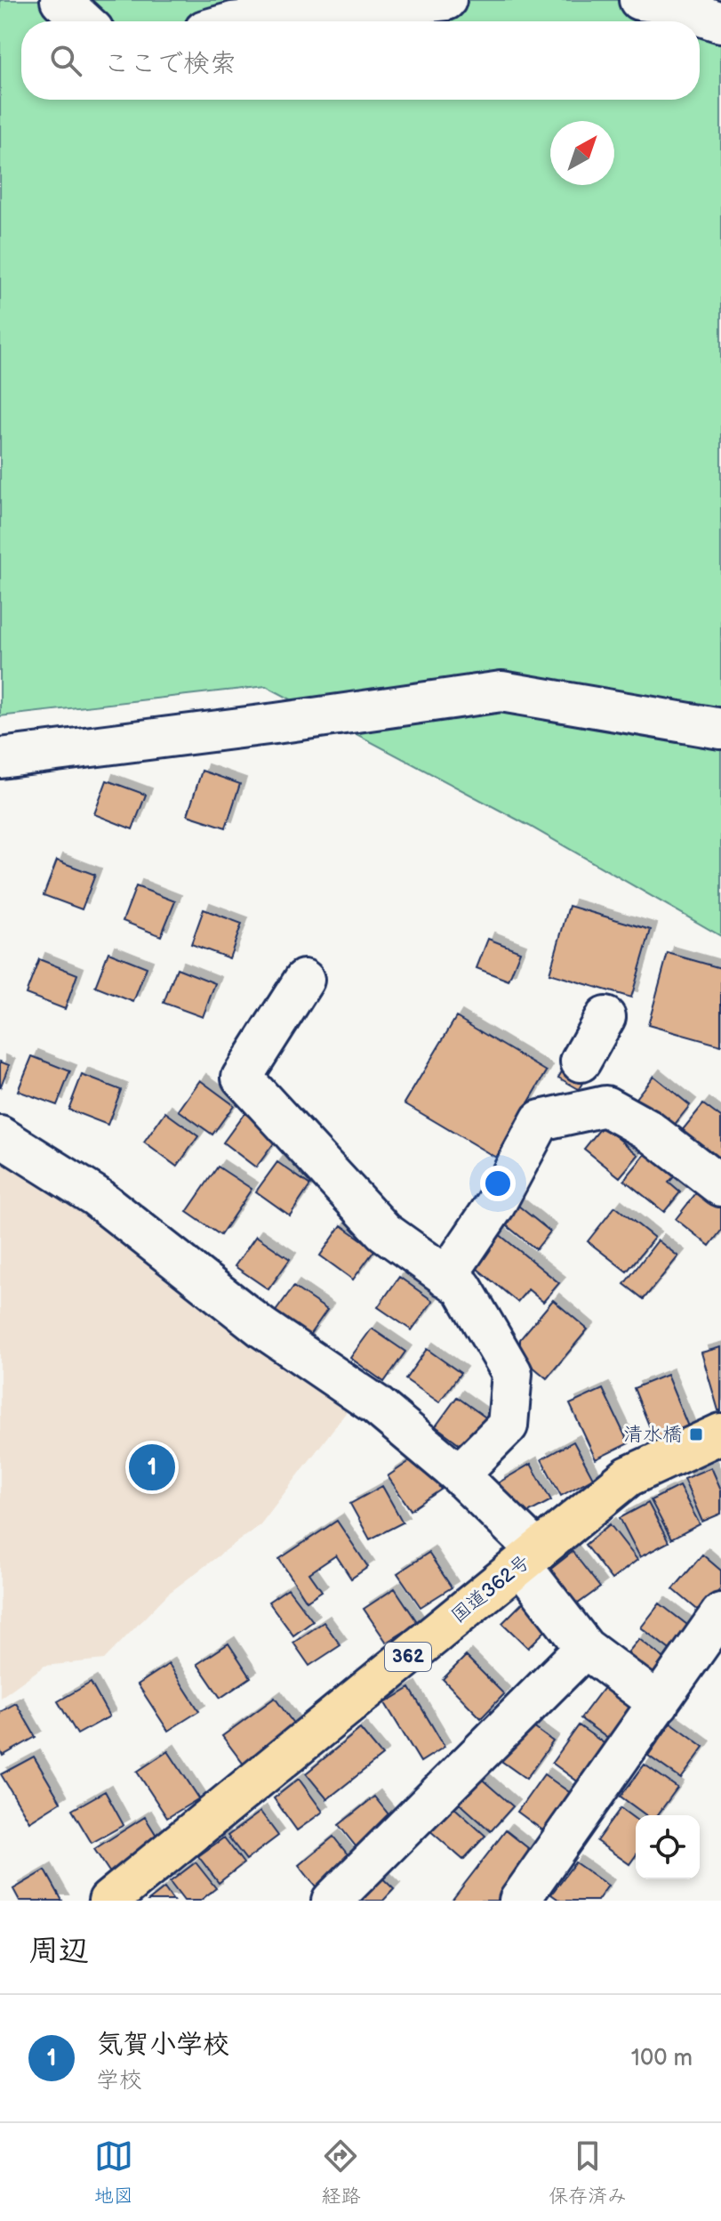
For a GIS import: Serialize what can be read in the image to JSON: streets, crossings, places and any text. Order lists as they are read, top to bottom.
{
  "streets": {
    "highway": ["国道362号", "362"]
  },
  "places": {
    "transit": ["清水橋"]
  },
  "north": "top right",
  "page": {
    "search": "ここで検索",
    "pins": "1",
    "heading": "周辺",
    "list": [
      {
        "mark": "1",
        "name": "気賀小学校",
        "note": "学校",
        "value": "100 m"
      }
    ],
    "nav": ["地図", "経路", "保存済み"]
  }
}
